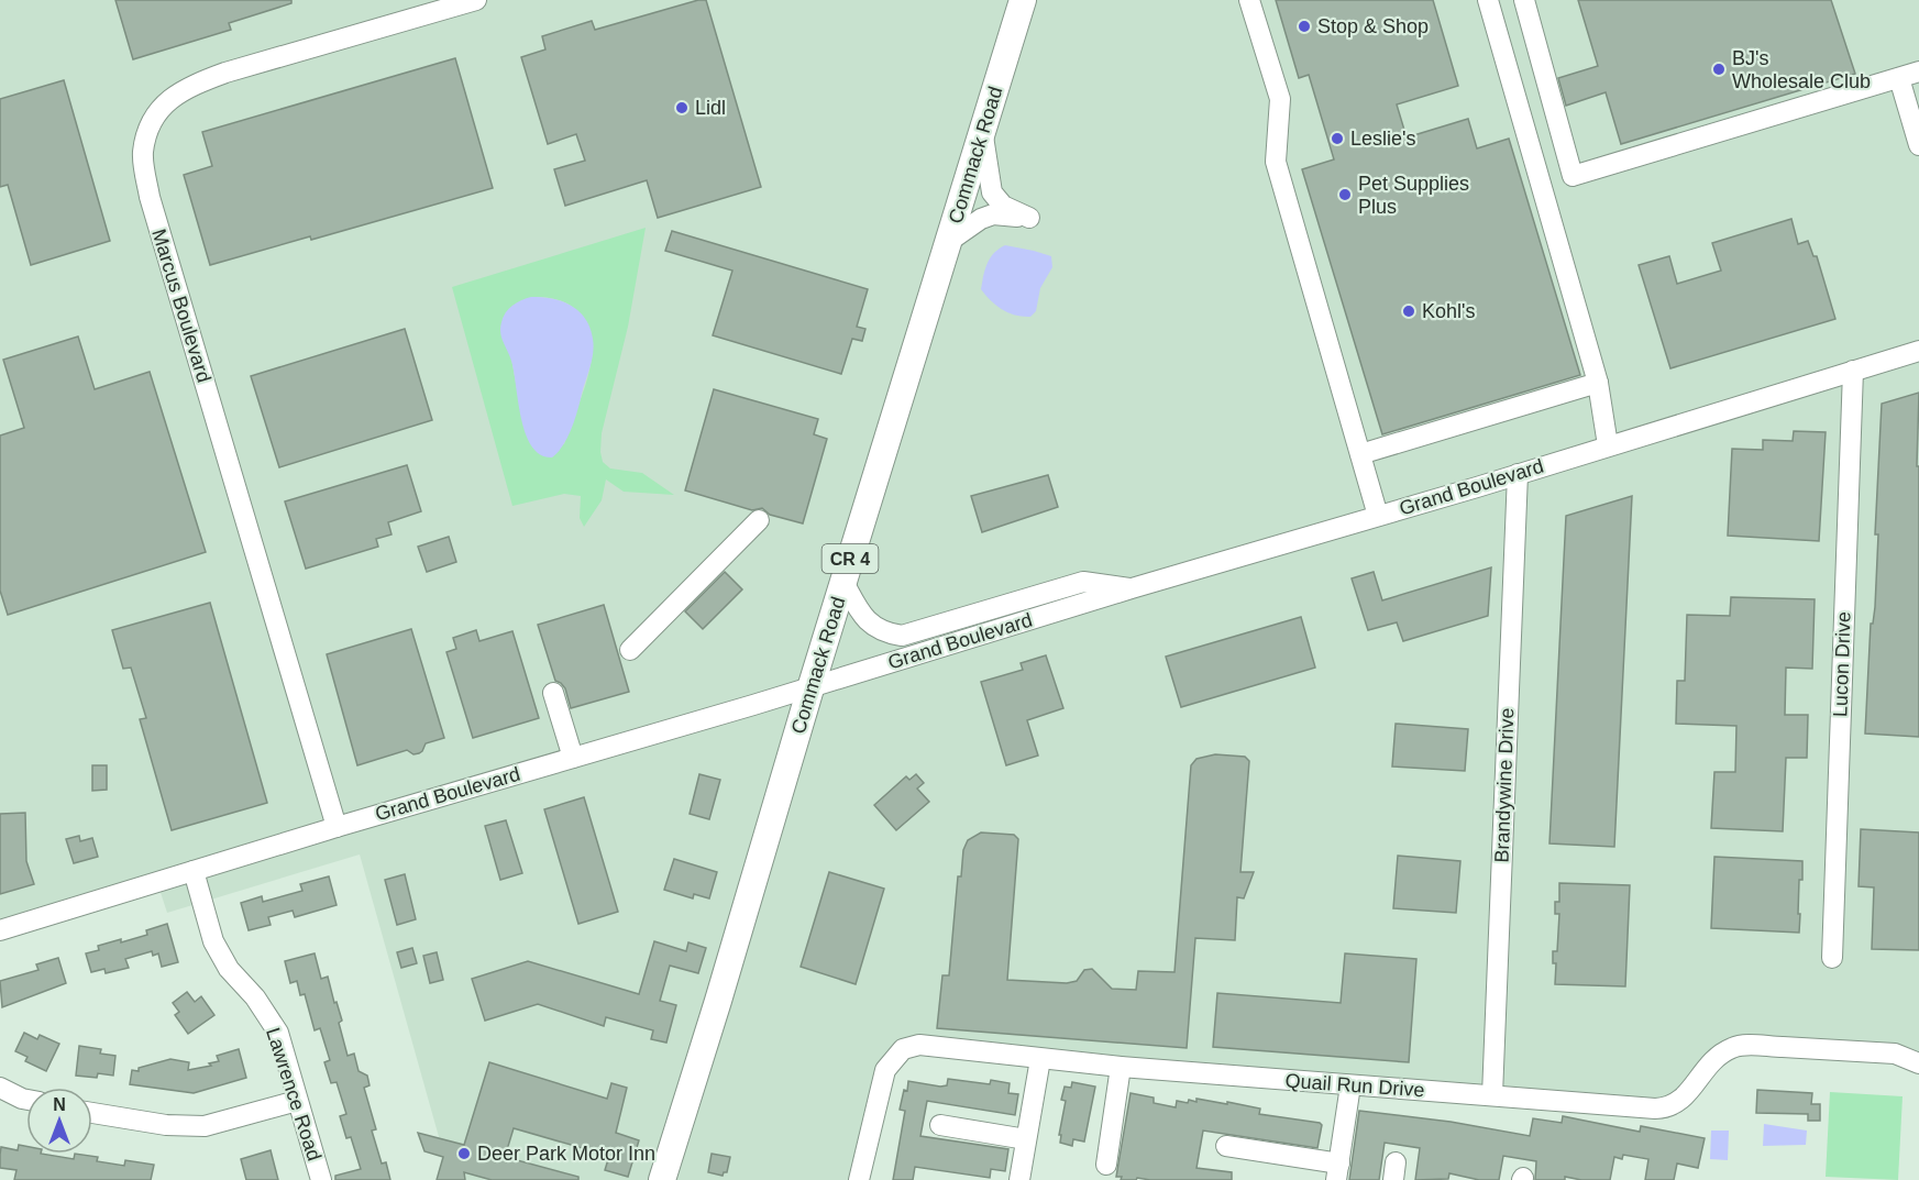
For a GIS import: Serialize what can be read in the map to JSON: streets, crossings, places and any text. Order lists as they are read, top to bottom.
{
  "streets": {
    "main road": ["Commack Road", "CR 4"],
    "street": [
      "Marcus Boulevard",
      "Grand Boulevard",
      "Lucon Drive",
      "Brandywine Drive",
      "Quail Run Drive",
      "Lawrence Road"
    ]
  },
  "crossings": [
    ["Commack Road", "Grand Boulevard"],
    ["Marcus Boulevard", "Grand Boulevard"],
    ["Grand Boulevard", "Lucon Drive"],
    ["Grand Boulevard", "Brandywine Drive"],
    ["Grand Boulevard", "Lawrence Road"],
    ["Brandywine Drive", "Quail Run Drive"]
  ],
  "places": [
    "Stop & Shop",
    "BJ's Wholesale Club",
    "Lidl",
    "Leslie's",
    "Pet Supplies Plus",
    "Kohl's",
    "Deer Park Motor Inn"
  ],
  "north": "top"
}
